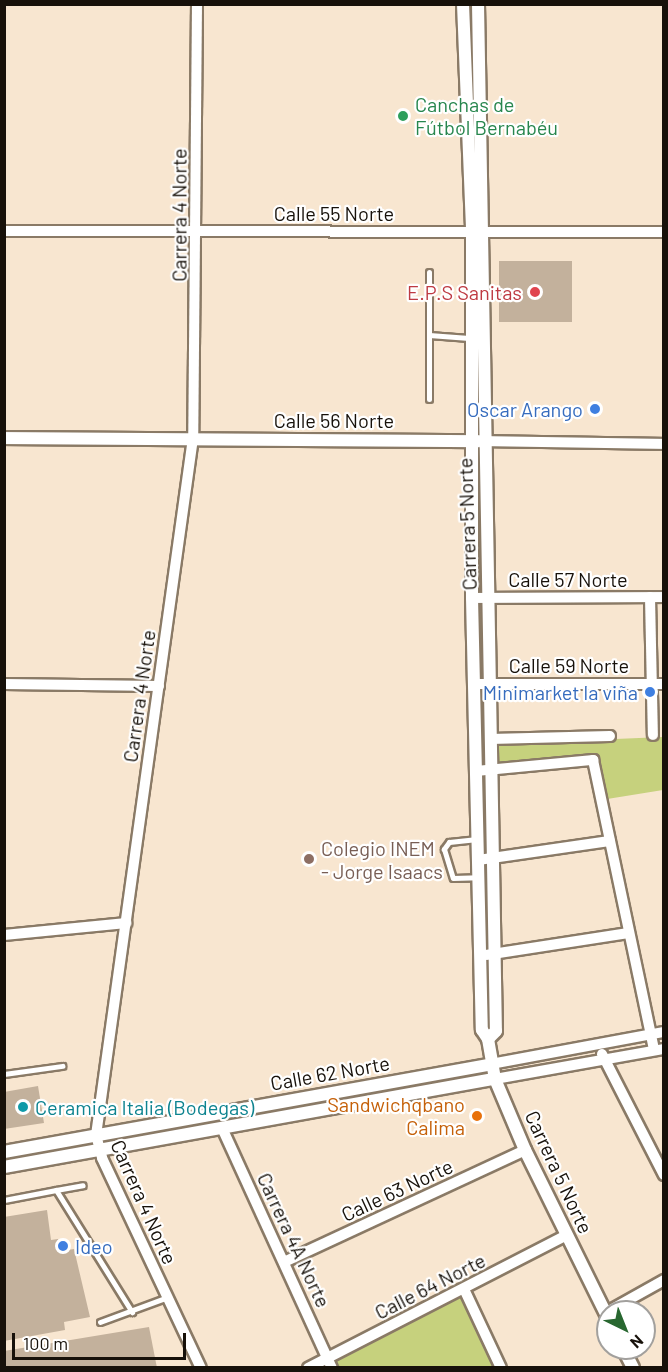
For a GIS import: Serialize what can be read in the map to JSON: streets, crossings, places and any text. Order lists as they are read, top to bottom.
{
  "streets": {
    "street": [
      "Calle 55 Norte",
      "Carrera 4 Norte",
      "Calle 56 Norte",
      "Carrera 5 Norte",
      "Calle 57 Norte",
      "Calle 59 Norte",
      "Calle 62 Norte",
      "Calle 63 Norte",
      "Carrera 4A Norte",
      "Calle 64 Norte"
    ]
  },
  "crossings": [
    ["Calle 55 Norte", "Carrera 4 Norte"],
    ["Calle 55 Norte", "Carrera 5 Norte"],
    ["Carrera 4 Norte", "Calle 56 Norte"],
    ["Carrera 4 Norte", "Calle 62 Norte"],
    ["Calle 56 Norte", "Carrera 5 Norte"],
    ["Carrera 5 Norte", "Calle 57 Norte"],
    ["Carrera 5 Norte", "Calle 59 Norte"],
    ["Carrera 5 Norte", "Calle 62 Norte"],
    ["Carrera 5 Norte", "Calle 63 Norte"],
    ["Carrera 5 Norte", "Calle 64 Norte"],
    ["Calle 62 Norte", "Carrera 4A Norte"],
    ["Calle 63 Norte", "Carrera 4A Norte"],
    ["Carrera 4A Norte", "Calle 64 Norte"]
  ],
  "places": [
    "Canchas de Fútbol Bernabéu",
    "E.P.S Sanitas",
    "Oscar Arango",
    "Minimarket la viña",
    "Colegio INEM - Jorge Isaacs",
    "Ceramica Italia (Bodegas)",
    "Sandwichqbano Calima",
    "Ideo"
  ],
  "scale_bar": "100 m",
  "north": "bottom right"
}
